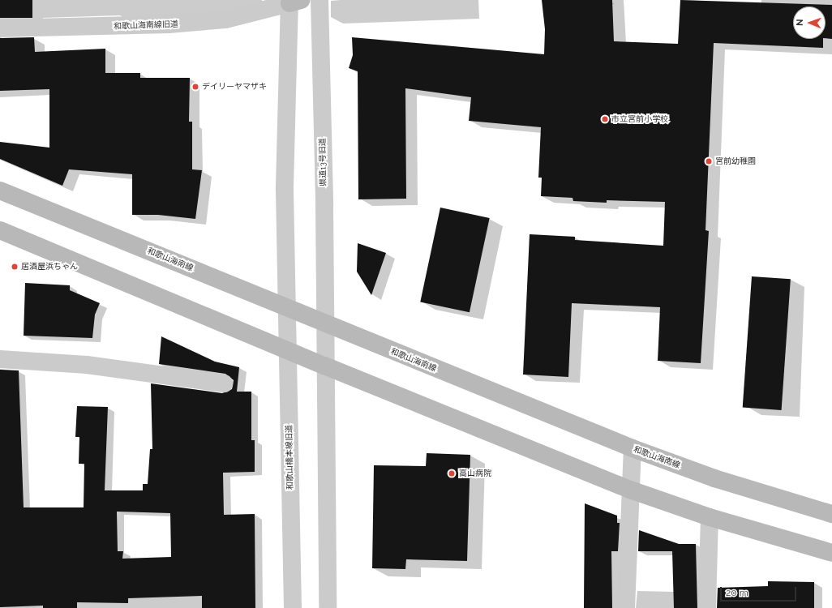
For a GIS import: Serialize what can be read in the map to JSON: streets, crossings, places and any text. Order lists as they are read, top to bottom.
{
  "streets": {
    "main road": ["和歌山海南線"],
    "street": ["和歌山海南線旧道", "県道13号旧道", "和歌山橋本線旧道"]
  },
  "crossings": [
    ["県道13号旧道", "和歌山海南線"],
    ["和歌山海南線", "和歌山橋本線旧道"]
  ],
  "places": [
    "デイリーヤマザキ",
    "市立宮前小学校",
    "宮前幼稚園",
    "居酒屋浜ちゃん",
    "高山病院"
  ],
  "scale_bar": "20 m",
  "north": "left"
}
